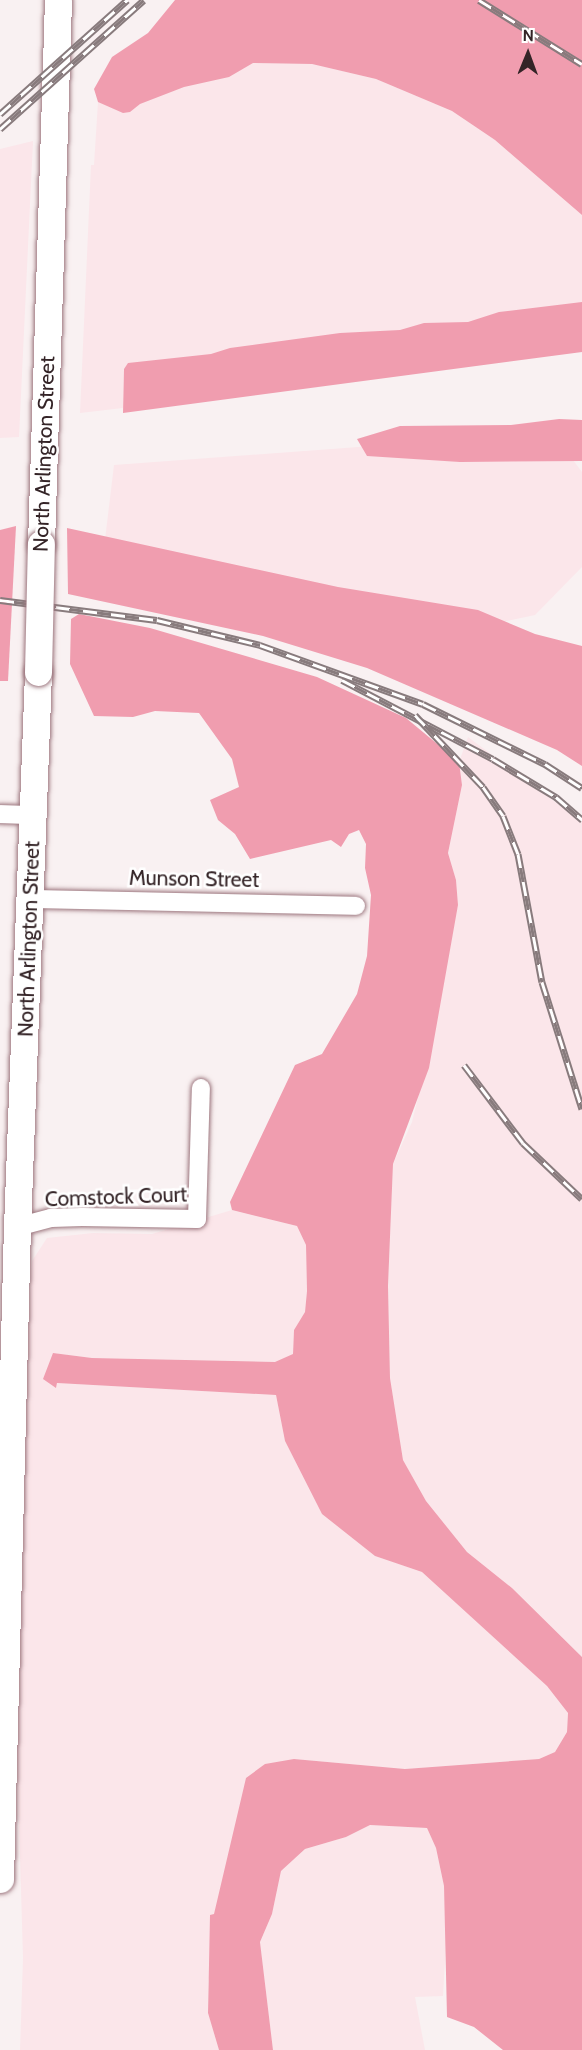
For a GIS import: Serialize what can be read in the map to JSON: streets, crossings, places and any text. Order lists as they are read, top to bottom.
{
  "streets": {
    "street": ["North Arlington Street", "Munson Street", "Comstock Court"]
  },
  "crossings": [
    ["North Arlington Street", "Munson Street"],
    ["North Arlington Street", "Comstock Court"]
  ],
  "north": "top"
}
